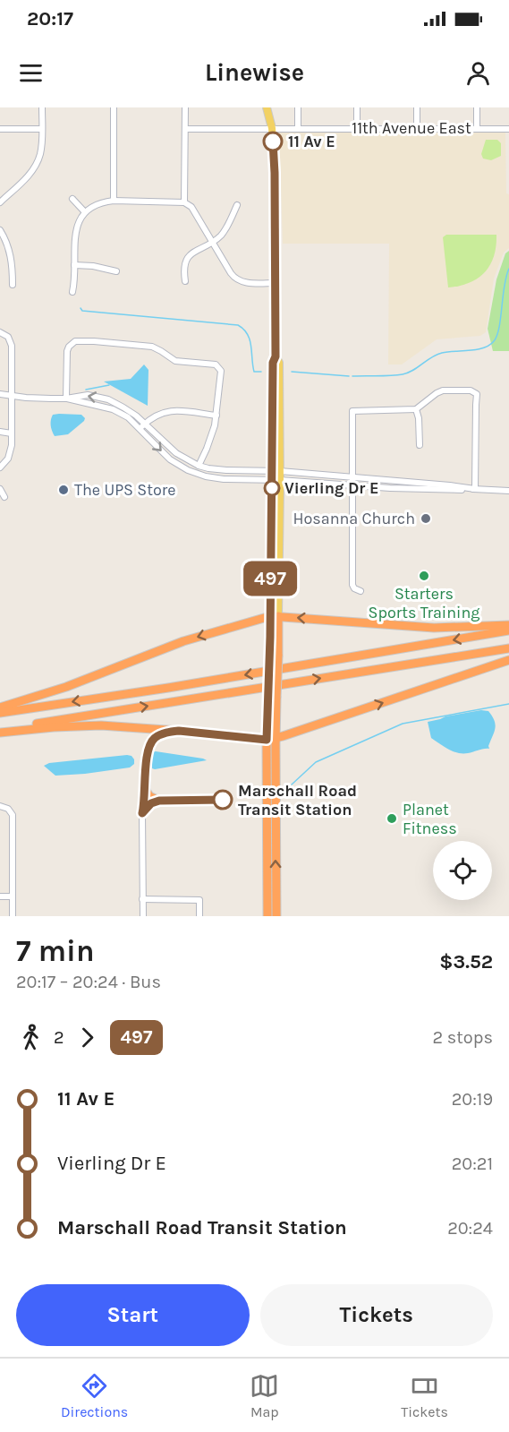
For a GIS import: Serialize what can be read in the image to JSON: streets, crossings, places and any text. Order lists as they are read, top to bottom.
{
  "streets": {
    "street": ["11th Avenue East"]
  },
  "places": [
    "11 Av E",
    "Vierling Dr E",
    "The UPS Store",
    "Hosanna Church",
    "Starters Sports Training",
    "Marschall Road Transit Station",
    "Planet Fitness"
  ],
  "lines": ["bus line 497"],
  "page": {
    "status": "20:17",
    "header": "Linewise",
    "on_map": "497",
    "heading": ["7 min", "20:17 – 20:24 · Bus", "$3.52"],
    "legs": ["2", "497", "2 stops"],
    "list": [
      {
        "name": "11 Av E",
        "value": "20:19"
      },
      {
        "name": "Vierling Dr E",
        "value": "20:21"
      },
      {
        "name": "Marschall Road Transit Station",
        "value": "20:24"
      }
    ],
    "buttons": ["Start", "Tickets"],
    "tabs": ["Directions", "Map", "Tickets"]
  }
}
